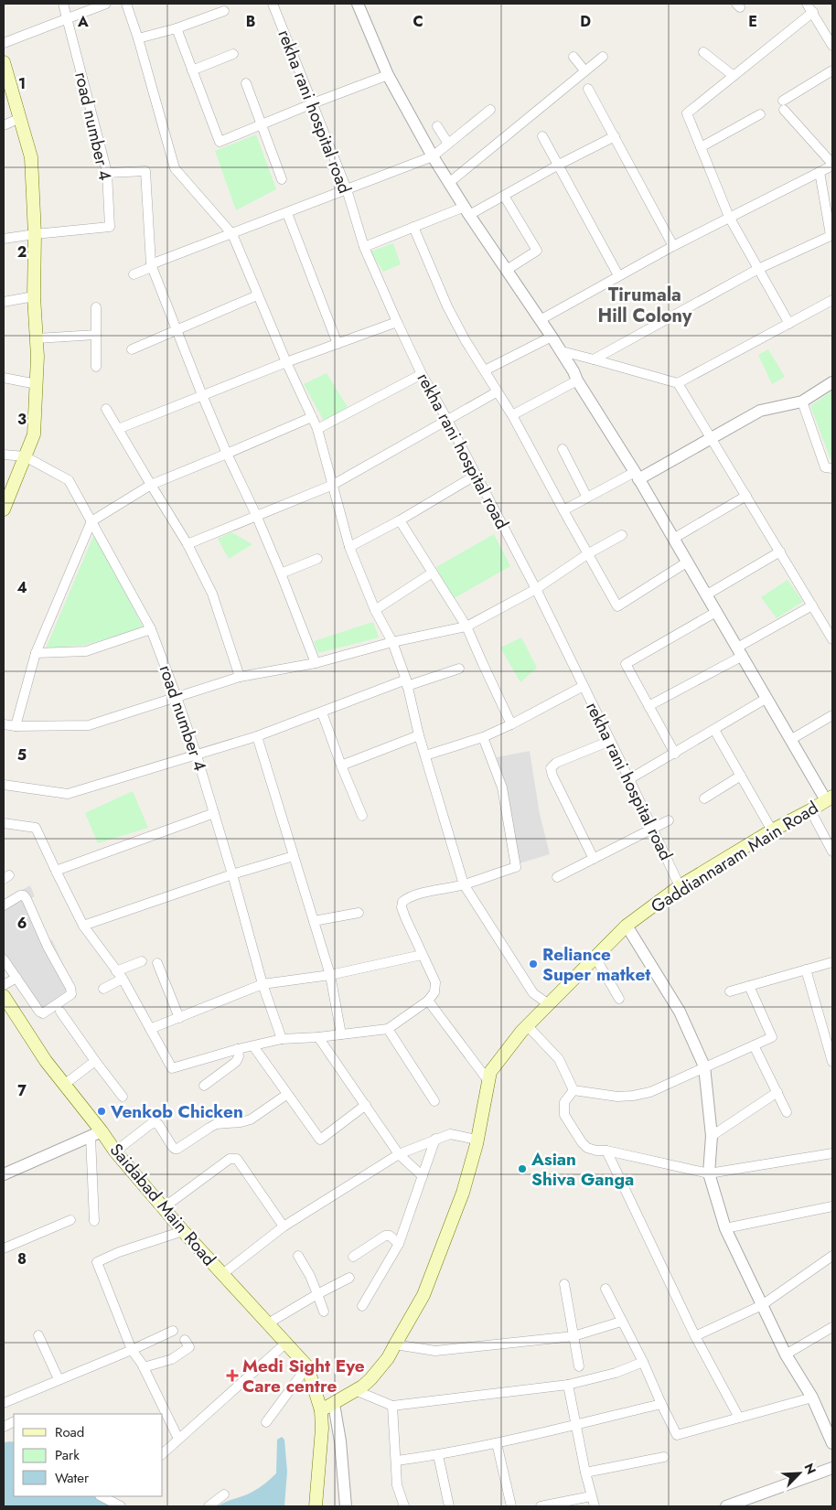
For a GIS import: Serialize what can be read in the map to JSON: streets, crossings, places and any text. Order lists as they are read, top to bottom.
{
  "streets": {
    "main road": ["Gaddiannaram Main Road", "Saidabad Main Road"],
    "street": ["rekha rani hospital road", "road number 4"]
  },
  "crossings": [
    ["rekha rani hospital road", "Gaddiannaram Main Road"],
    ["Gaddiannaram Main Road", "Saidabad Main Road"]
  ],
  "districts": ["Tirumala Hill Colony"],
  "places": {
    "other": ["Reliance Super matket", "Venkob Chicken", "Asian Shiva Ganga"],
    "health": ["Medi Sight Eye Care centre"]
  },
  "legend": ["Road", "Park", "Water"],
  "north": "top right",
  "grid": {
    "columns": [
      "A",
      "B",
      "C",
      "D",
      "E"
    ],
    "rows": [
      "1",
      "2",
      "3",
      "4",
      "5",
      "6",
      "7",
      "8"
    ]
  }
}
